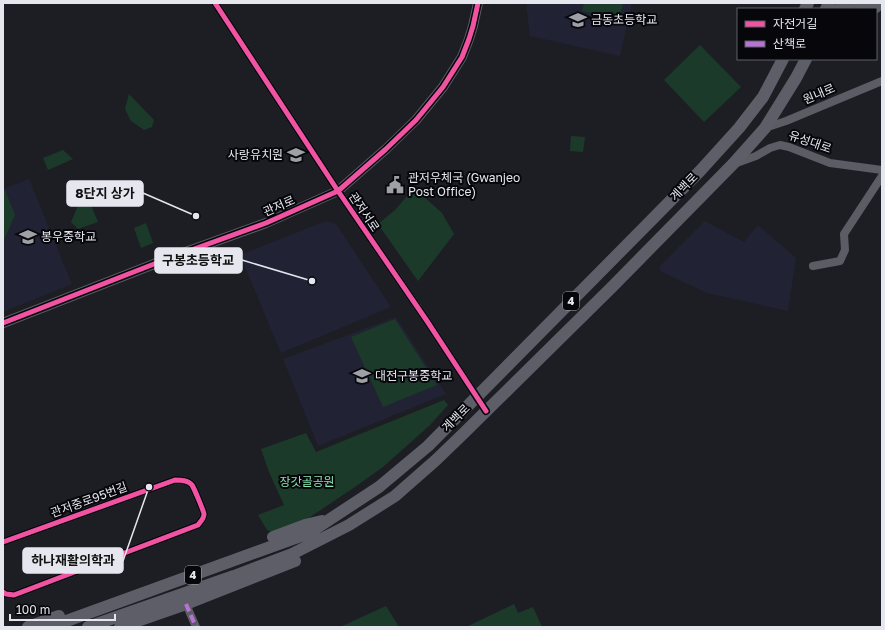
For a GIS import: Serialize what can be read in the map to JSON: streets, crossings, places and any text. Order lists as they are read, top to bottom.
{
  "streets": {
    "main road": ["계백로", "4"],
    "street": [
      "원내로",
      "유성대로",
      "관저로",
      "관저서로",
      "관저중로95번길"
    ]
  },
  "crossings": [
    ["원내로", "계백로"],
    ["유성대로", "계백로"],
    ["계백로", "관저서로"],
    ["관저로", "관저서로"]
  ],
  "parks": ["장갓골공원"],
  "places": {
    "school or university": [
      "금동초등학교",
      "사랑유치원",
      "봉우중학교",
      "대전구봉중학교"
    ],
    "public building": ["관저우체국 (Gwanjeo Post Office)"],
    "other": ["8단지 상가", "구봉초등학교", "하나재활의학과"]
  },
  "legend": ["자전거길", "산책로"],
  "scale_bar": "100 m"
}
